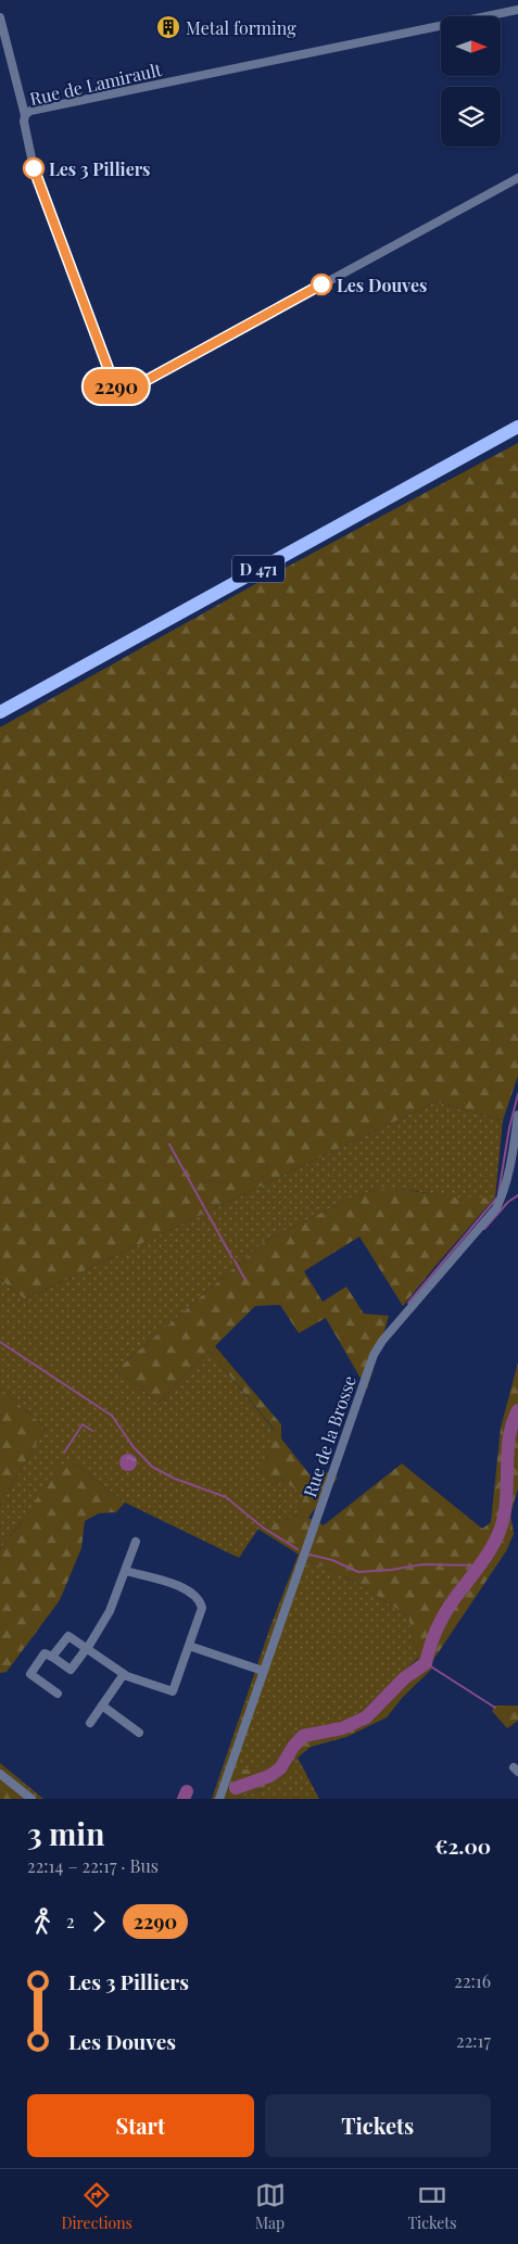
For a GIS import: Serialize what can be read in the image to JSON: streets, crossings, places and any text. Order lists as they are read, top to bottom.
{
  "streets": {
    "main road": ["D 471"],
    "street": ["Rue de Lamirault", "Rue de la Brosse"]
  },
  "places": {
    "building": ["Metal forming"],
    "other": ["Les 3 Pilliers", "Les Douves"]
  },
  "lines": ["bus line 2290"],
  "north": "right",
  "page": {
    "on_map": "2290",
    "heading": ["3 min", "22:14 – 22:17 · Bus", "€2.00"],
    "legs": ["2", "2290"],
    "list": [
      {
        "name": "Les 3 Pilliers",
        "value": "22:16"
      },
      {
        "name": "Les Douves",
        "value": "22:17"
      }
    ],
    "buttons": ["Start", "Tickets"],
    "tabs": ["Directions", "Map", "Tickets"]
  }
}
